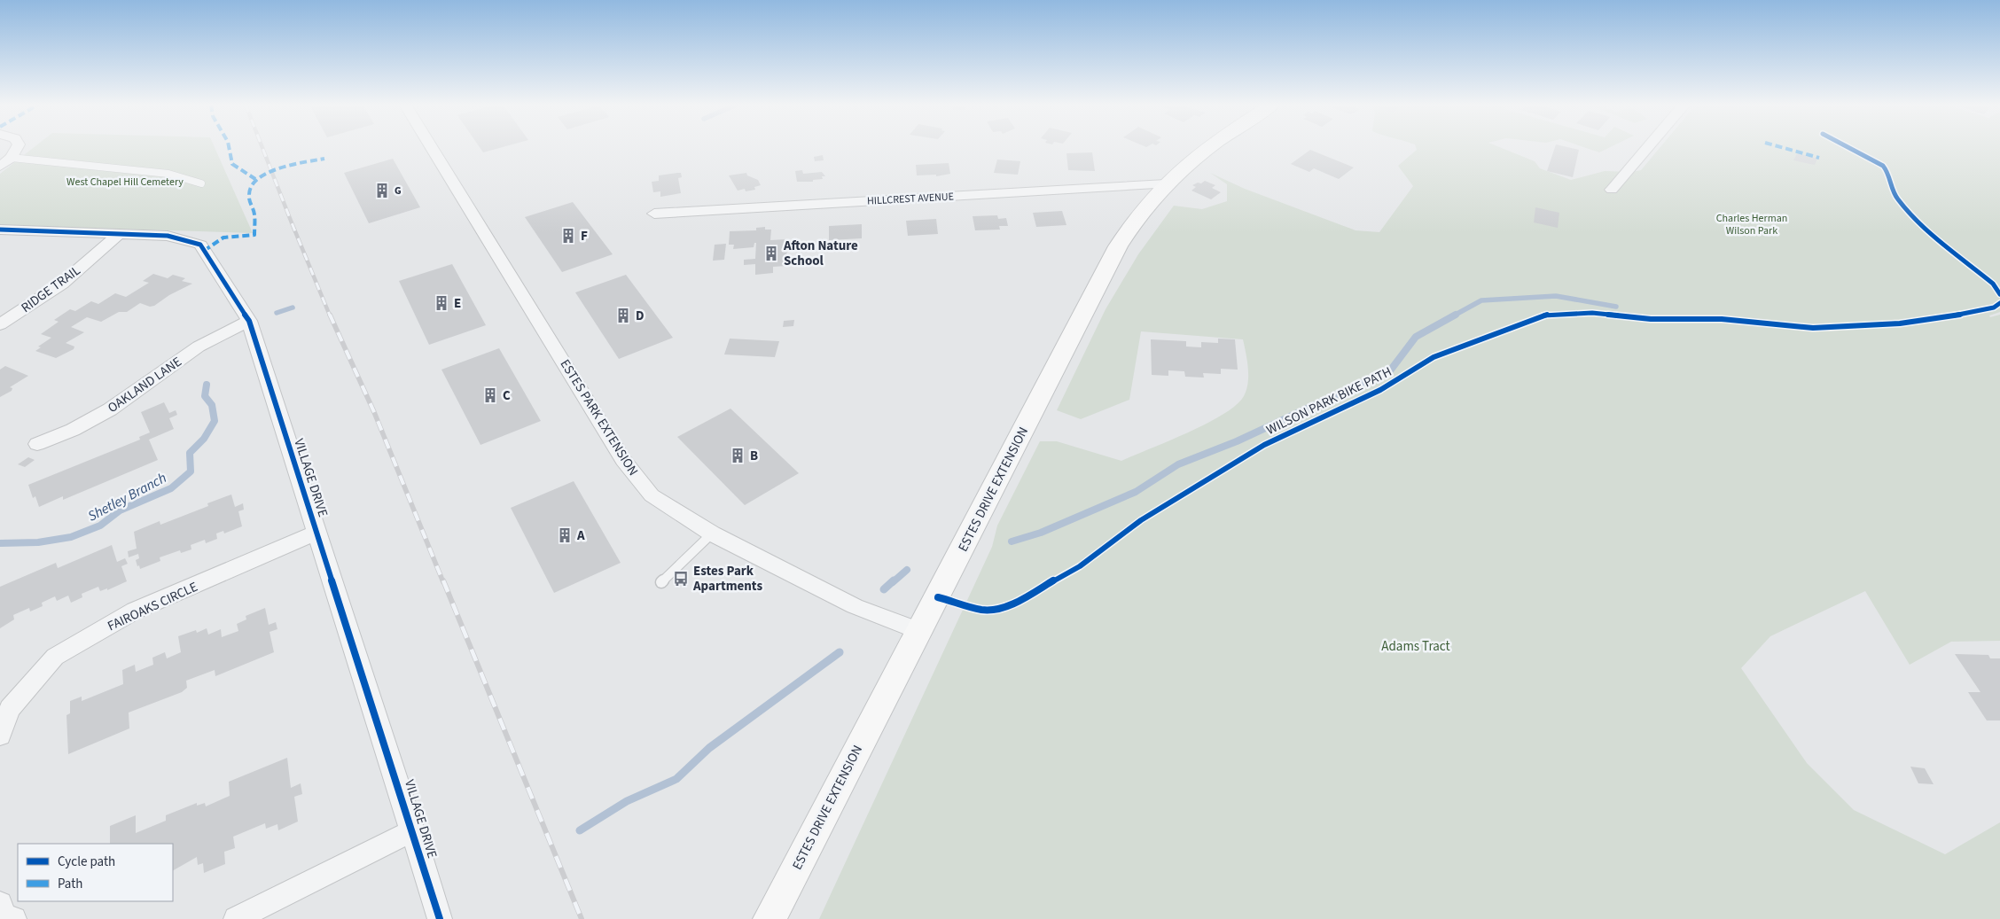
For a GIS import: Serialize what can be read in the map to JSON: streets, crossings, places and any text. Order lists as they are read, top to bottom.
{
  "streets": {
    "main road": ["ESTES DRIVE EXTENSION"],
    "street": [
      "HILLCREST AVENUE",
      "RIDGE TRAIL",
      "OAKLAND LANE",
      "ESTES PARK EXTENSION",
      "VILLAGE DRIVE",
      "FAIROAKS CIRCLE"
    ],
    "cycle path": ["WILSON PARK BIKE PATH"]
  },
  "crossings": [
    ["HILLCREST AVENUE", "ESTES DRIVE EXTENSION"],
    ["RIDGE TRAIL", "VILLAGE DRIVE"],
    ["OAKLAND LANE", "VILLAGE DRIVE"],
    ["ESTES PARK EXTENSION", "ESTES DRIVE EXTENSION"],
    ["VILLAGE DRIVE", "FAIROAKS CIRCLE"]
  ],
  "water": ["Shetley Branch"],
  "parks": ["West Chapel Hill Cemetery", "Charles Herman Wilson Park", "Adams Tract"],
  "places": {
    "building": [
      "G",
      "F",
      "Afton Nature School",
      "E",
      "D",
      "C",
      "B",
      "A"
    ],
    "bus stop": ["Estes Park Apartments"]
  },
  "legend": ["Cycle path", "Path"]
}
